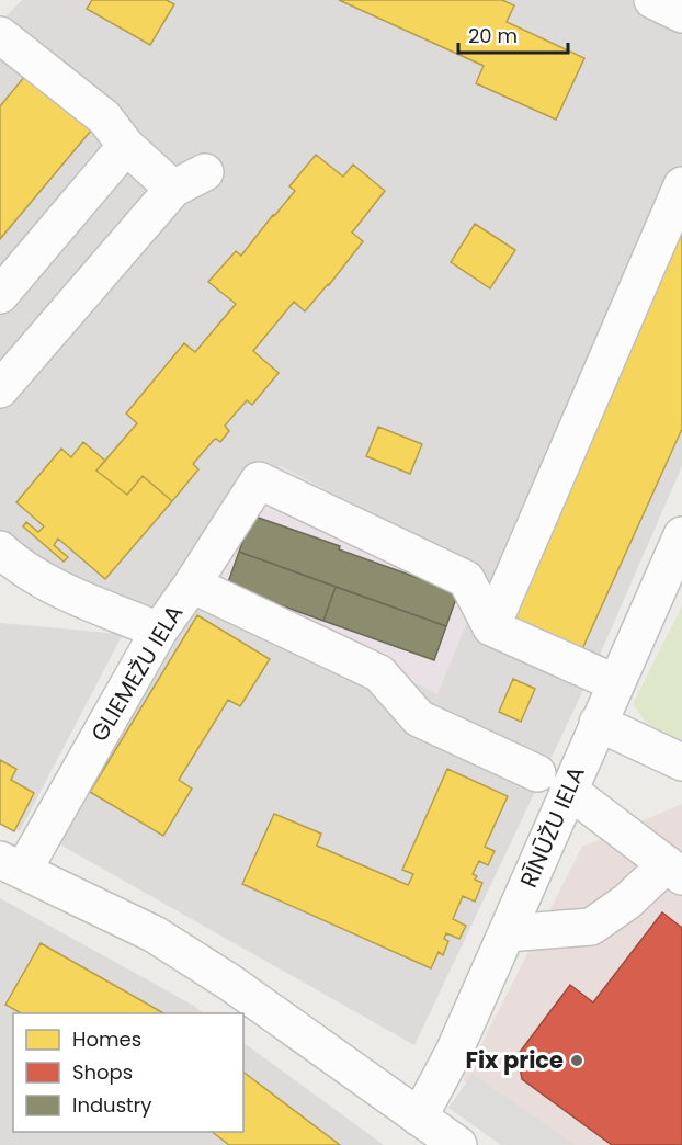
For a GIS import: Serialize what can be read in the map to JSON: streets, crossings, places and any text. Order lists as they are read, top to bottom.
{
  "streets": {
    "street": ["GLIEMEŽU IELA", "RĪNŪŽU IELA"]
  },
  "places": ["Fix price"],
  "legend": ["Homes", "Shops", "Industry"],
  "scale_bar": "20 m"
}
